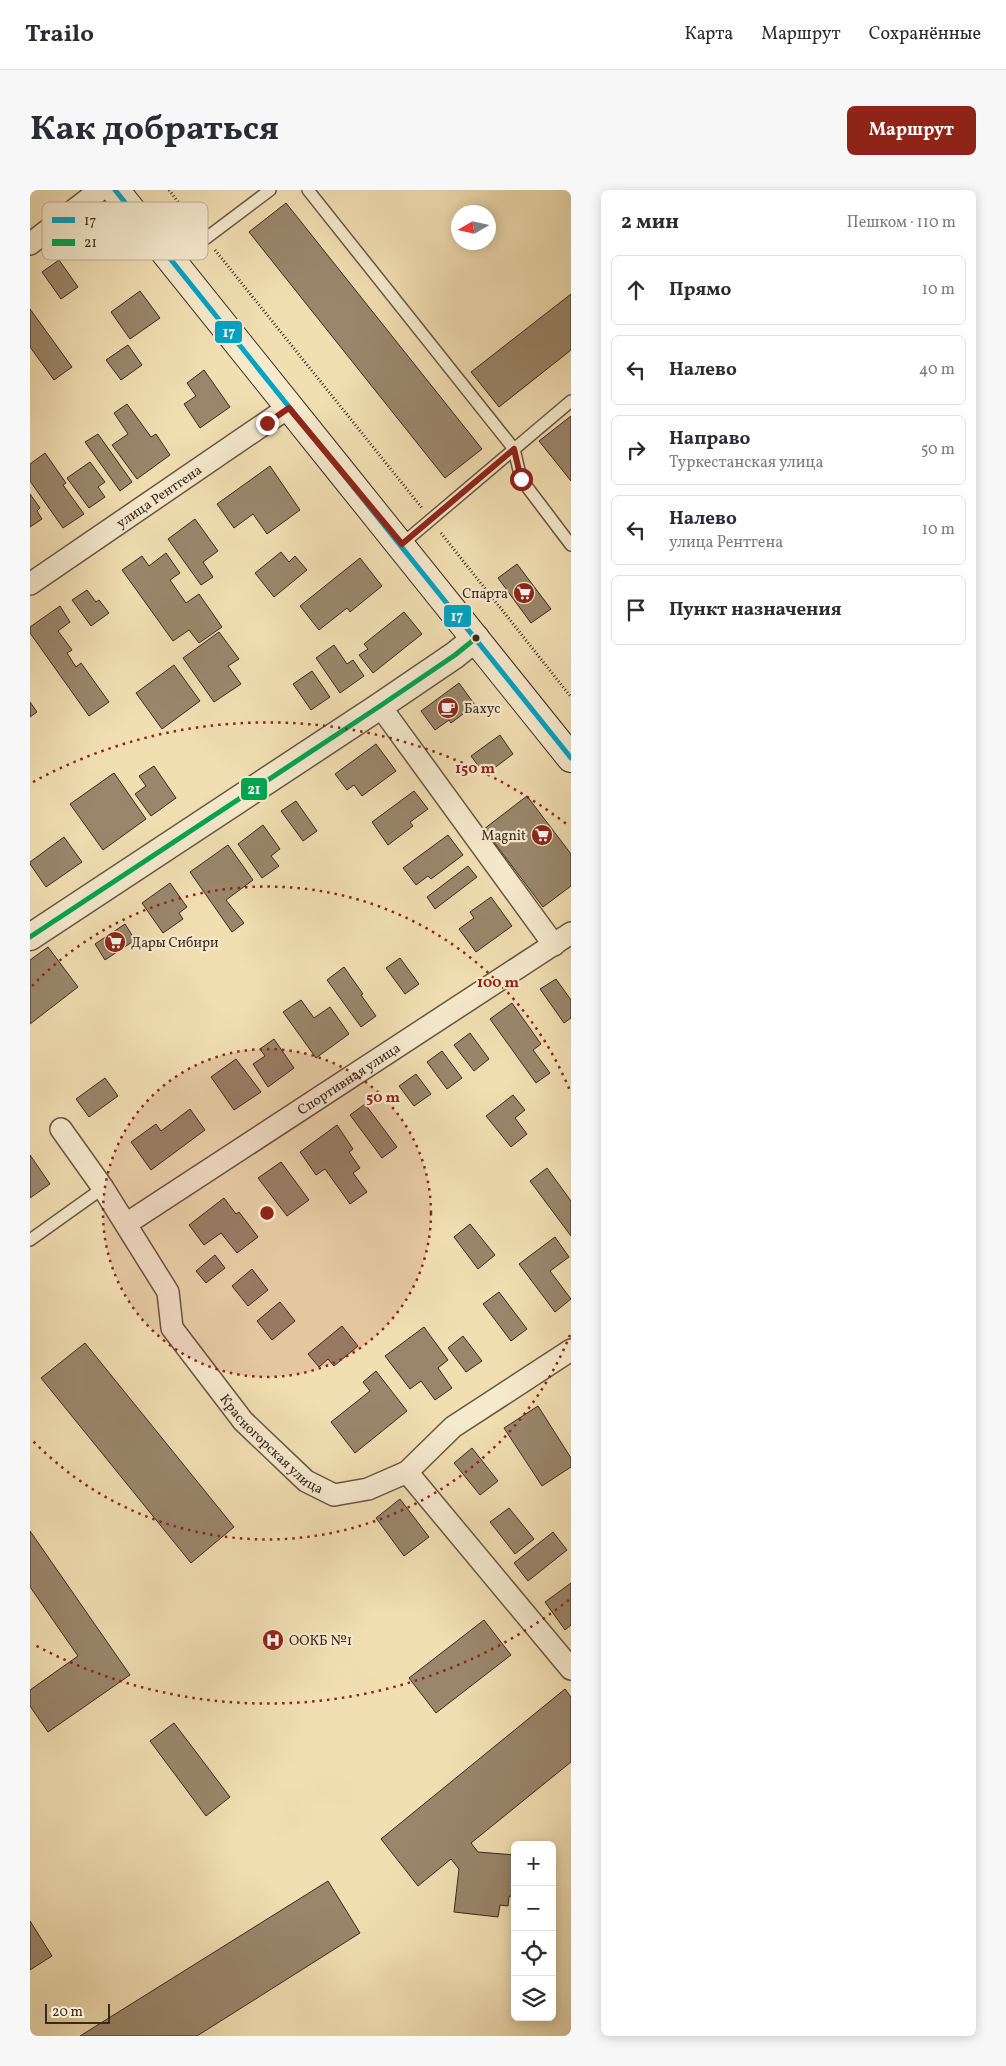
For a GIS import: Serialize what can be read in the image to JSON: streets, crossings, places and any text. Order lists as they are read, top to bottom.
{
  "streets": {
    "street": ["улица Рентгена", "Спортивная улица", "Красногорская улица"]
  },
  "crossings": [
    ["Спортивная улица", "Красногорская улица"]
  ],
  "places": {
    "supermarket": ["Спарта", "Magnit", "Дары Сибири"],
    "cafe": ["Бахус"],
    "hospital": ["ООКБ №1"]
  },
  "lines": ["transit line 17", "transit line 21"],
  "legend": ["17", "21"],
  "scale_bar": "20 m",
  "north": "left",
  "page": {
    "header": "Trailo",
    "nav": ["Карта", "Маршрут", "Сохранённые"],
    "title": "Как добраться",
    "buttons": "Маршрут",
    "heading": ["2 мин", "Пешком · 110 m"],
    "list": [
      ["Прямо", "10 m"],
      ["Налево", "40 m"],
      ["Направо", "Туркестанская улица", "50 m"],
      ["Налево", "улица Рентгена", "10 m"],
      "Пункт назначения"
    ],
    "map_buttons": ["+", "−"],
    "scale": "20 m"
  },
  "rings": ["150 m", "100 m", "50 m"]
}
